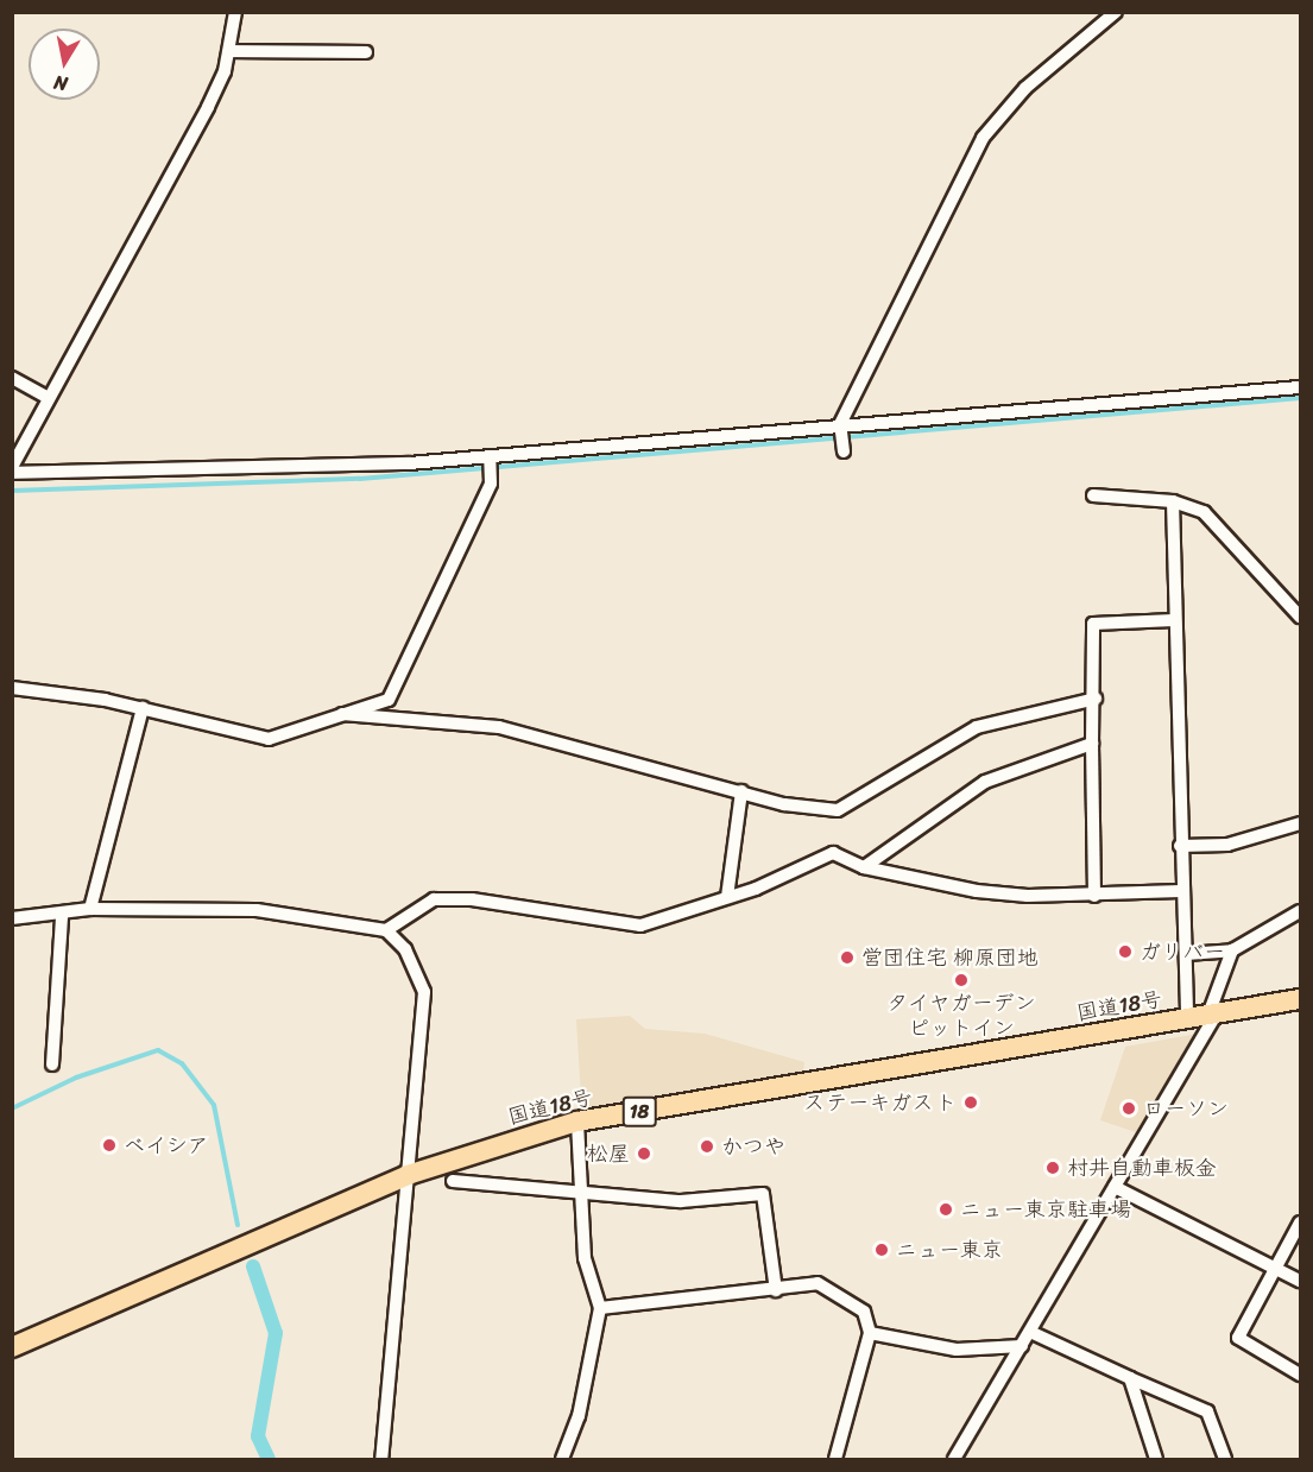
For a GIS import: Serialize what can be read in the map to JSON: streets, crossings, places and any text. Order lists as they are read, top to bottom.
{
  "streets": {
    "highway": ["国道18号", "18"]
  },
  "places": [
    "ガリバー",
    "営団住宅 柳原団地",
    "タイヤガーデン ピットイン",
    "ステーキガスト",
    "ローソン",
    "ベイシア",
    "かつや",
    "松屋",
    "村井自動車板金",
    "ニュー東京駐車場",
    "ニュー東京"
  ],
  "north": "bottom"
}
